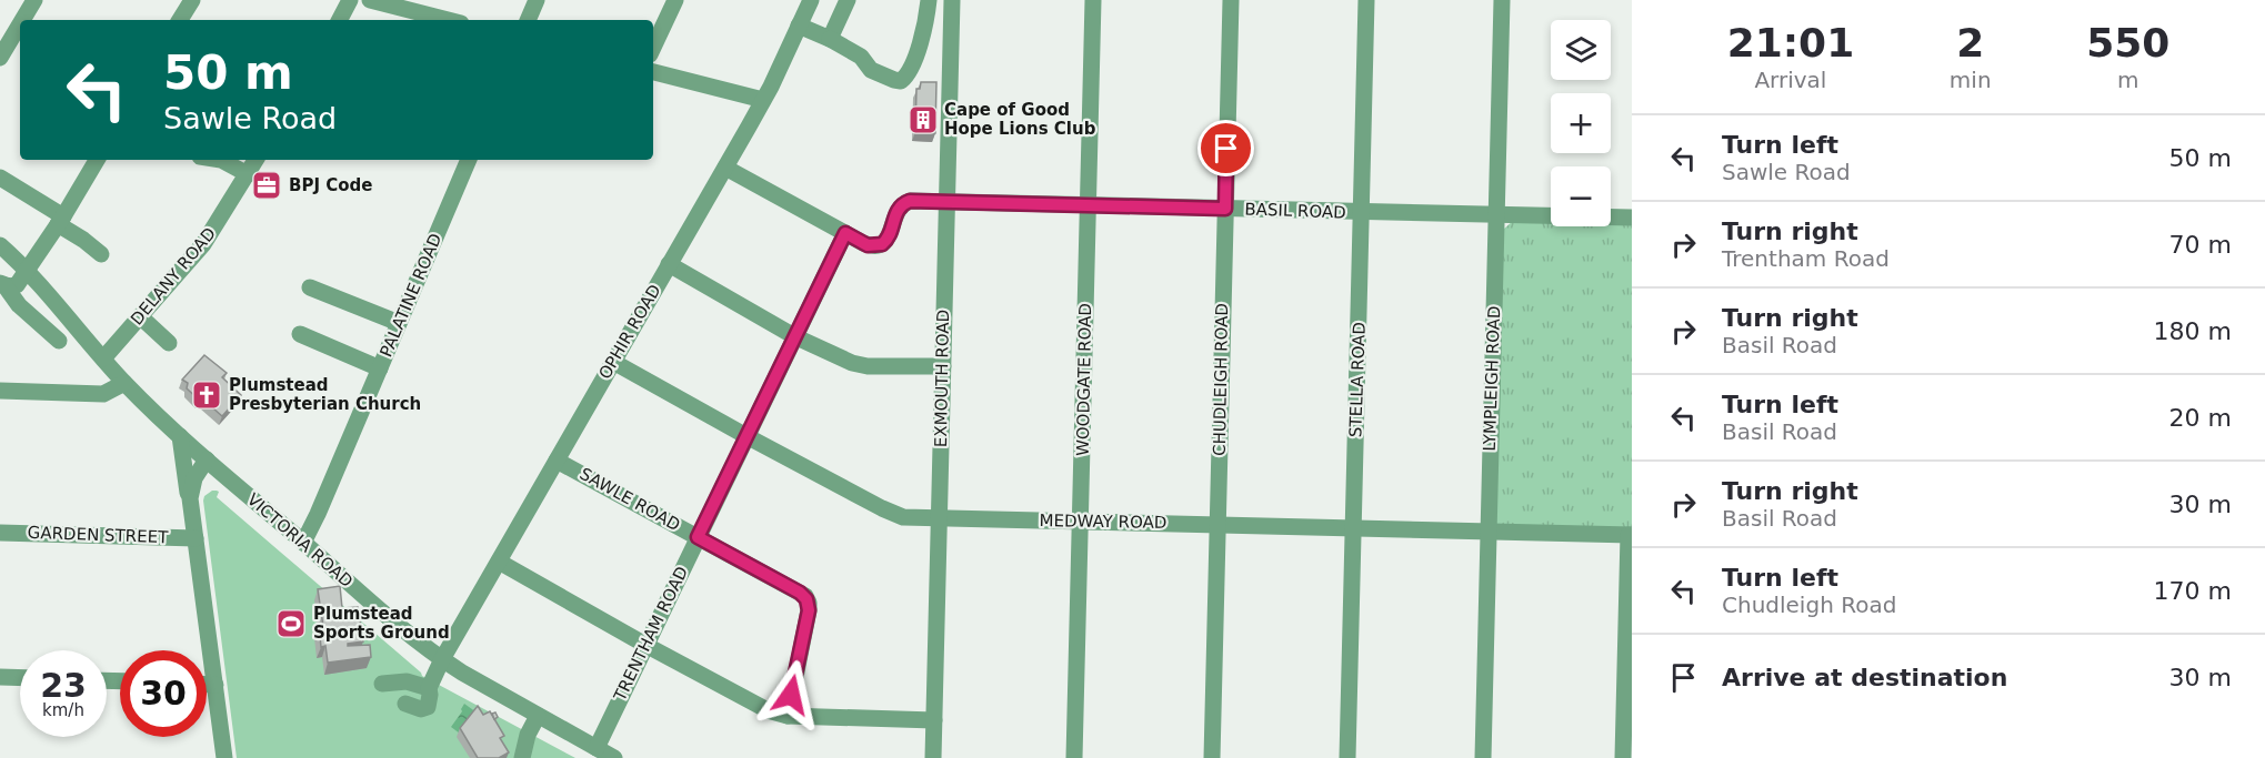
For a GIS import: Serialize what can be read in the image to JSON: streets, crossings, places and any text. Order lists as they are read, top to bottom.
{
  "streets": {
    "street": [
      "BASIL ROAD",
      "DELANY ROAD",
      "PALATINE ROAD",
      "OPHIR ROAD",
      "EXMOUTH ROAD",
      "LYMPLEIGH ROAD",
      "WOODGATE ROAD",
      "CHUDLEIGH ROAD",
      "STELLA ROAD",
      "SAWLE ROAD",
      "MEDWAY ROAD",
      "GARDEN STREET",
      "VICTORIA ROAD",
      "TRENTHAM ROAD"
    ]
  },
  "crossings": [
    ["BASIL ROAD", "OPHIR ROAD"],
    ["BASIL ROAD", "EXMOUTH ROAD"],
    ["BASIL ROAD", "LYMPLEIGH ROAD"],
    ["BASIL ROAD", "WOODGATE ROAD"],
    ["BASIL ROAD", "CHUDLEIGH ROAD"],
    ["BASIL ROAD", "STELLA ROAD"],
    ["BASIL ROAD", "TRENTHAM ROAD"],
    ["DELANY ROAD", "VICTORIA ROAD"],
    ["PALATINE ROAD", "VICTORIA ROAD"],
    ["OPHIR ROAD", "SAWLE ROAD"],
    ["OPHIR ROAD", "MEDWAY ROAD"],
    ["OPHIR ROAD", "VICTORIA ROAD"],
    ["EXMOUTH ROAD", "MEDWAY ROAD"],
    ["LYMPLEIGH ROAD", "MEDWAY ROAD"],
    ["WOODGATE ROAD", "MEDWAY ROAD"],
    ["CHUDLEIGH ROAD", "MEDWAY ROAD"],
    ["STELLA ROAD", "MEDWAY ROAD"],
    ["SAWLE ROAD", "TRENTHAM ROAD"],
    ["MEDWAY ROAD", "TRENTHAM ROAD"],
    ["VICTORIA ROAD", "TRENTHAM ROAD"]
  ],
  "places": {
    "building": ["Cape of Good Hope Lions Club"],
    "office": ["BPJ Code"],
    "church": ["Plumstead Presbyterian Church"],
    "sports": ["Plumstead Sports Ground"]
  },
  "page": {
    "eta": [
      "21:01",
      "Arrival",
      "2",
      "min",
      "550",
      "m"
    ],
    "map_buttons": ["+", "−"],
    "turn": ["50 m", "Sawle Road"],
    "list": [
      {
        "name": "Turn left",
        "note": "Sawle Road",
        "value": "50 m"
      },
      {
        "name": "Turn right",
        "note": "Trentham Road",
        "value": "70 m"
      },
      {
        "name": "Turn right",
        "note": "Basil Road",
        "value": "180 m"
      },
      {
        "name": "Turn left",
        "note": "Basil Road",
        "value": "20 m"
      },
      {
        "name": "Turn right",
        "note": "Basil Road",
        "value": "30 m"
      },
      {
        "name": "Turn left",
        "note": "Chudleigh Road",
        "value": "170 m"
      },
      {
        "name": "Arrive at destination",
        "value": "30 m"
      }
    ],
    "speed": "23 km/h",
    "limit": "30"
  }
}
